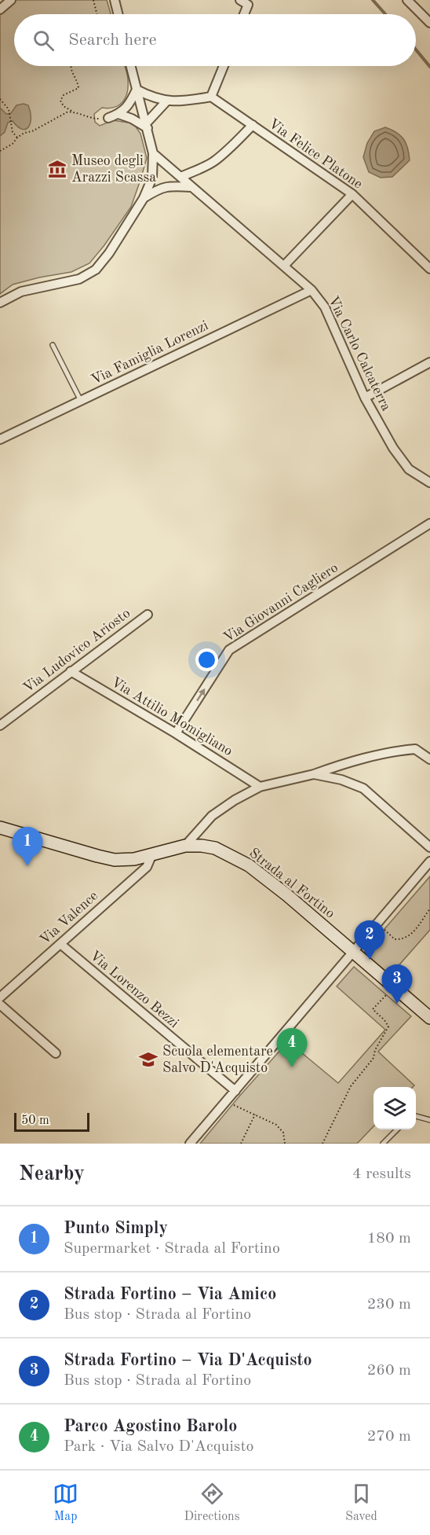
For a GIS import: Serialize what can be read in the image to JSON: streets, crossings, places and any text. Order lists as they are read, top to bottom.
{
  "streets": {
    "street": [
      "Via Felice Platone",
      "Via Famiglia Lorenzi",
      "Via Carlo Calcaterra",
      "Via Giovanni Cagliero",
      "Via Ludovico Ariosto",
      "Via Attilio Momigliano",
      "Strada al Fortino",
      "Via Valence",
      "Via Lorenzo Bezzi"
    ]
  },
  "crossings": [
    ["Via Famiglia Lorenzi", "Via Carlo Calcaterra"],
    ["Via Giovanni Cagliero", "Via Attilio Momigliano"],
    ["Via Ludovico Ariosto", "Via Attilio Momigliano"],
    ["Strada al Fortino", "Via Valence"],
    ["Via Valence", "Via Lorenzo Bezzi"]
  ],
  "one_way": ["Via Giovanni Cagliero"],
  "places": {
    "museum": ["Museo degli Arazzi Scassa"],
    "school or university": ["Scuola elementare Salvo D'Acquisto"]
  },
  "scale_bar": "50 m",
  "page": {
    "search": "Search here",
    "pins": [
      "1",
      "2",
      "3",
      "4"
    ],
    "scale": "50 m",
    "heading": ["Nearby", "4 results"],
    "list": [
      {
        "mark": "1",
        "name": "Punto Simply",
        "note": "Supermarket · Strada al Fortino",
        "value": "180 m"
      },
      {
        "mark": "2",
        "name": "Strada Fortino – Via Amico",
        "note": "Bus stop · Strada al Fortino",
        "value": "230 m"
      },
      {
        "mark": "3",
        "name": "Strada Fortino – Via D'Acquisto",
        "note": "Bus stop · Strada al Fortino",
        "value": "260 m"
      },
      {
        "mark": "4",
        "name": "Parco Agostino Barolo",
        "note": "Park · Via Salvo D'Acquisto",
        "value": "270 m"
      }
    ],
    "nav": ["Map", "Directions", "Saved"]
  }
}
